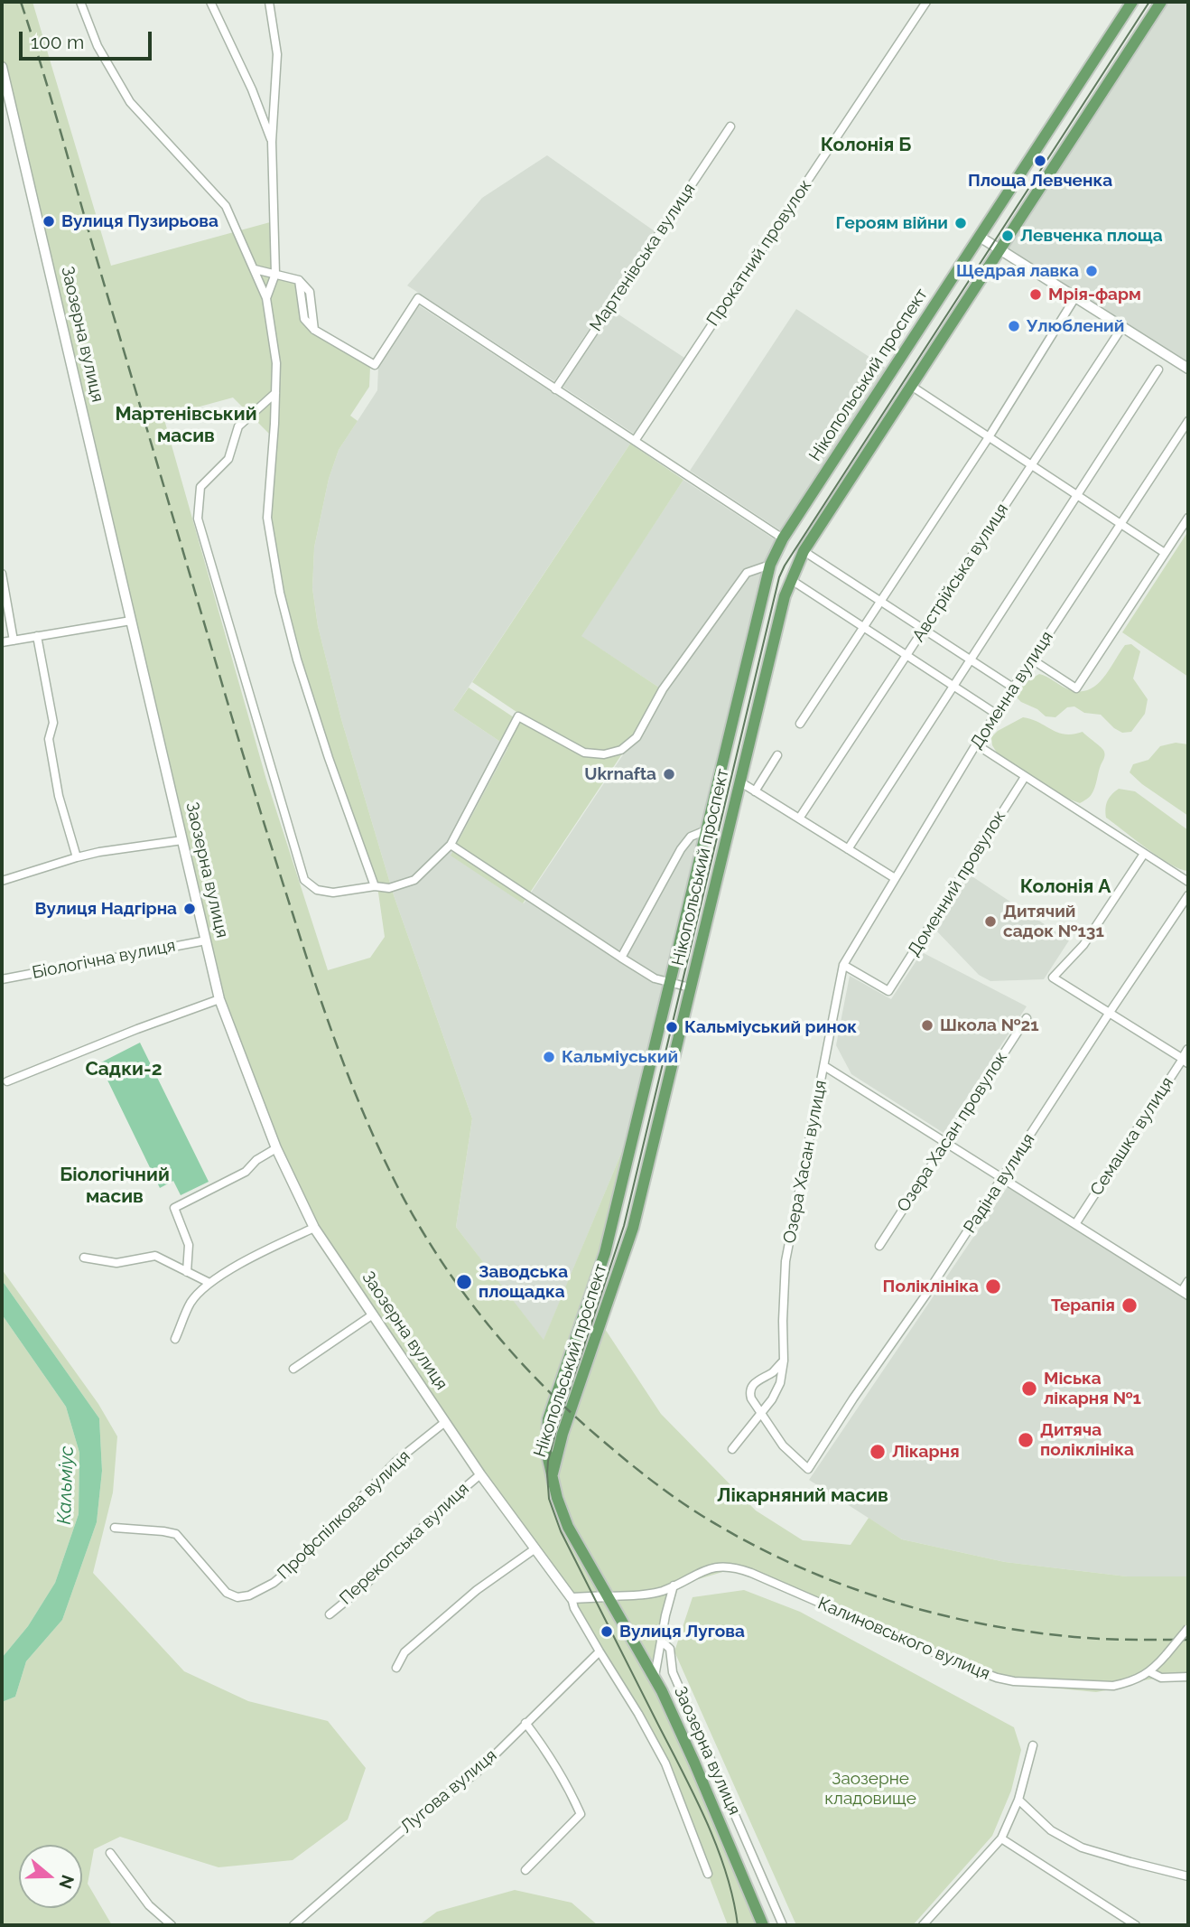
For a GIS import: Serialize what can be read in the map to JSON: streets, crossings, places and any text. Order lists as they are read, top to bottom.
{
  "streets": {
    "main road": ["Заозерна вулиця", "Нікопольський проспект"],
    "street": [
      "Прокатний провулок",
      "Мартенівська вулиця",
      "Австрійська вулиця",
      "Доменна вулиця",
      "Доменний провулок",
      "Біологічна вулиця",
      "Озера Хасан провулок",
      "Семашка вулиця",
      "Озера Хасан вулиця",
      "Радіна вулиця",
      "Профспілкова вулиця",
      "Перекопська вулиця",
      "Калиновського вулиця",
      "Лугова вулиця"
    ]
  },
  "crossings": [
    ["Заозерна вулиця", "Нікопольський проспект"],
    ["Заозерна вулиця", "Біологічна вулиця"],
    ["Заозерна вулиця", "Профспілкова вулиця"],
    ["Заозерна вулиця", "Перекопська вулиця"],
    ["Заозерна вулиця", "Калиновського вулиця"],
    ["Заозерна вулиця", "Лугова вулиця"],
    ["Доменна вулиця", "Доменний провулок"],
    ["Доменна вулиця", "Озера Хасан вулиця"],
    ["Доменний провулок", "Озера Хасан вулиця"],
    ["Озера Хасан вулиця", "Радіна вулиця"]
  ],
  "districts": [
    "Колонія Б",
    "Мартенівський масив",
    "Колонія А",
    "Садки-2",
    "Біологічний масив",
    "Лікарняний масив"
  ],
  "water": ["Кальміус"],
  "parks": ["Заозерне кладовище"],
  "places": [
    "Площа Левченка",
    "Вулиця Пузирьова",
    "Героям війни",
    "Левченка площа",
    "Щедрая лавка",
    "Мрія-фарм",
    "Улюблений",
    "Ukrnafta",
    "Вулиця Надгірна",
    "Дитячий садок №131",
    "Школа №21",
    "Кальміуський ринок",
    "Кальміуський",
    "Заводська площадка",
    "Поліклініка",
    "Терапія",
    "Міська лікарня №1",
    "Дитяча поліклініка",
    "Лікарня",
    "Вулиця Лугова"
  ],
  "scale_bar": "100 m",
  "north": "right"
}
